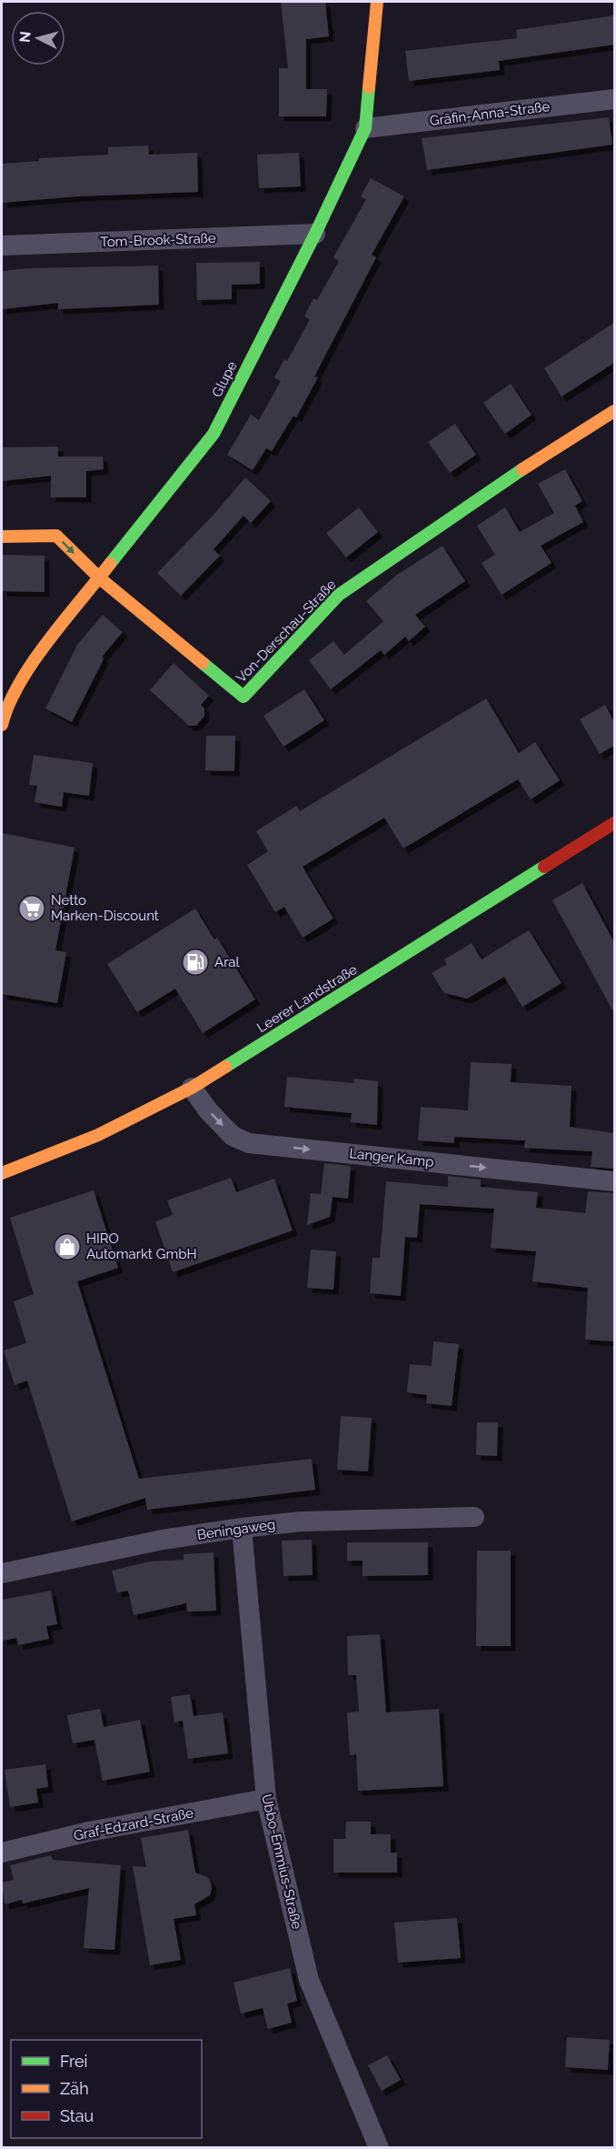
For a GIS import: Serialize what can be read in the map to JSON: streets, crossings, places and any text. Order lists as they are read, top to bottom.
{
  "streets": {
    "street": [
      "Gräfin-Anna-Straße",
      "Tom-Brook-Straße",
      "Glupe",
      "Von-Derschau-Straße",
      "Leerer Landstraße",
      "Langer Kamp",
      "Beningaweg",
      "Graf-Edzard-Straße",
      "Ubbo-Emmius-Straße"
    ]
  },
  "crossings": [
    ["Gräfin-Anna-Straße", "Glupe"],
    ["Tom-Brook-Straße", "Glupe"],
    ["Glupe", "Von-Derschau-Straße"],
    ["Leerer Landstraße", "Langer Kamp"],
    ["Beningaweg", "Ubbo-Emmius-Straße"],
    ["Graf-Edzard-Straße", "Ubbo-Emmius-Straße"]
  ],
  "one_way": ["Langer Kamp"],
  "places": {
    "supermarket": ["Netto Marken-Discount"],
    "fuel station": ["Aral"],
    "shop": ["HIRO Automarkt GmbH"]
  },
  "legend": ["Frei", "Zäh", "Stau"],
  "north": "left"
}
